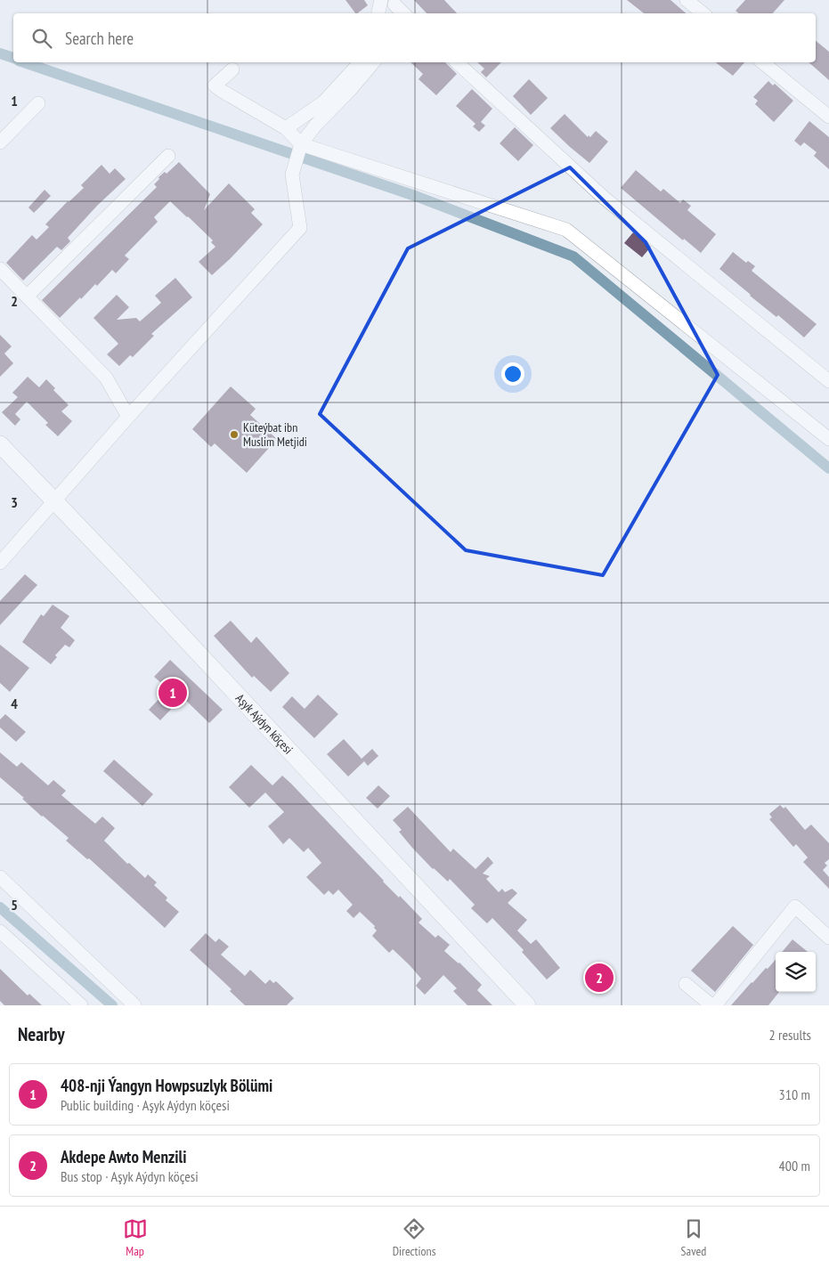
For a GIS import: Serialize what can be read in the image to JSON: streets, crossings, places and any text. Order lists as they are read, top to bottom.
{
  "streets": {
    "main road": ["Aşyk Aýdyn köçesi"]
  },
  "places": ["Küteýbat ibn Muslim Metjidi"],
  "page": {
    "search": "Search here",
    "pins": ["1", "2"],
    "heading": ["Nearby", "2 results"],
    "list": [
      {
        "mark": "1",
        "name": "408-nji Ýangyn Howpsuzlyk Bölümi",
        "note": "Public building · Aşyk Aýdyn köçesi",
        "value": "310 m"
      },
      {
        "mark": "2",
        "name": "Akdepe Awto Menzili",
        "note": "Bus stop · Aşyk Aýdyn köçesi",
        "value": "400 m"
      }
    ],
    "nav": ["Map", "Directions", "Saved"]
  },
  "grid": {
    "rows": [
      "1",
      "2",
      "3",
      "4",
      "5"
    ]
  }
}
